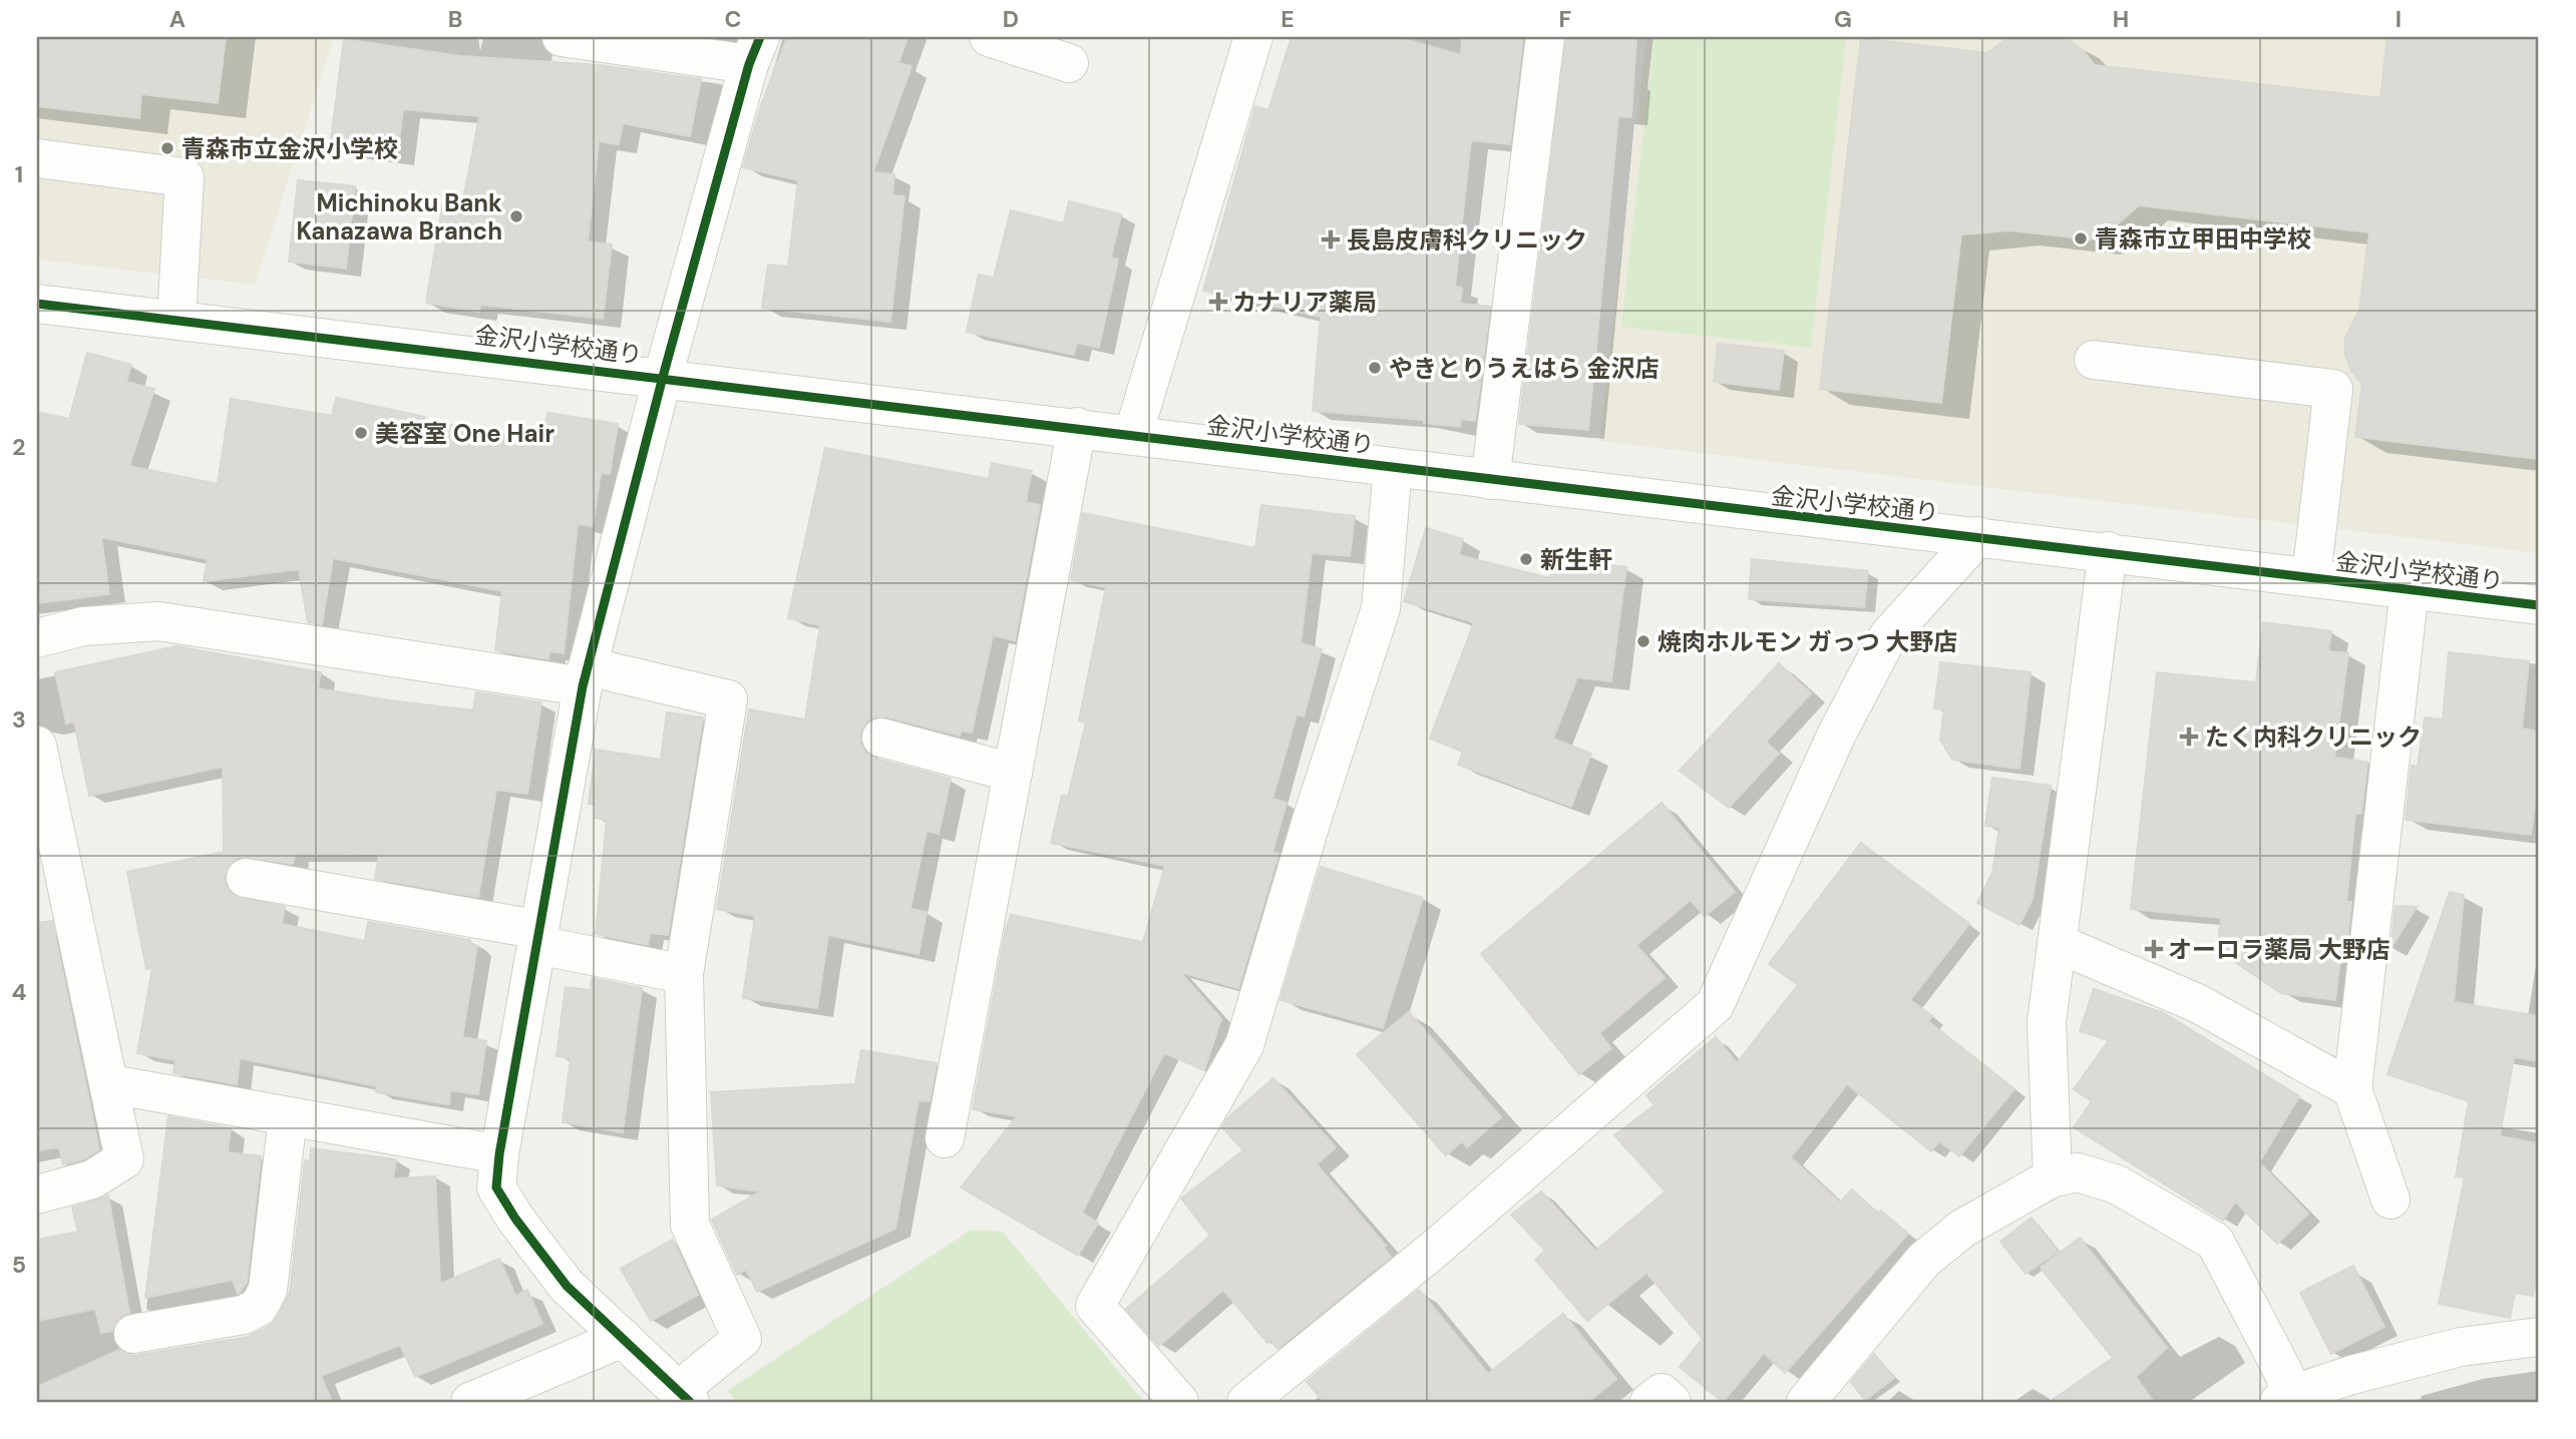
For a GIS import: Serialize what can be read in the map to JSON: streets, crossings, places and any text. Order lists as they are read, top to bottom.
{
  "streets": {
    "street": ["金沢小学校通り"]
  },
  "places": {
    "other": [
      "青森市立金沢小学校",
      "Michinoku Bank Kanazawa Branch",
      "青森市立甲田中学校",
      "やきとりうえはら 金沢店",
      "美容室 One Hair",
      "新生軒",
      "焼肉ホルモン ガっつ 大野店"
    ],
    "health": [
      "長島皮膚科クリニック",
      "カナリア薬局",
      "たく内科クリニック",
      "オーロラ薬局 大野店"
    ]
  },
  "grid": {
    "columns": [
      "A",
      "B",
      "C",
      "D",
      "E",
      "F",
      "G",
      "H",
      "I"
    ],
    "rows": [
      "1",
      "2",
      "3",
      "4",
      "5"
    ]
  }
}
